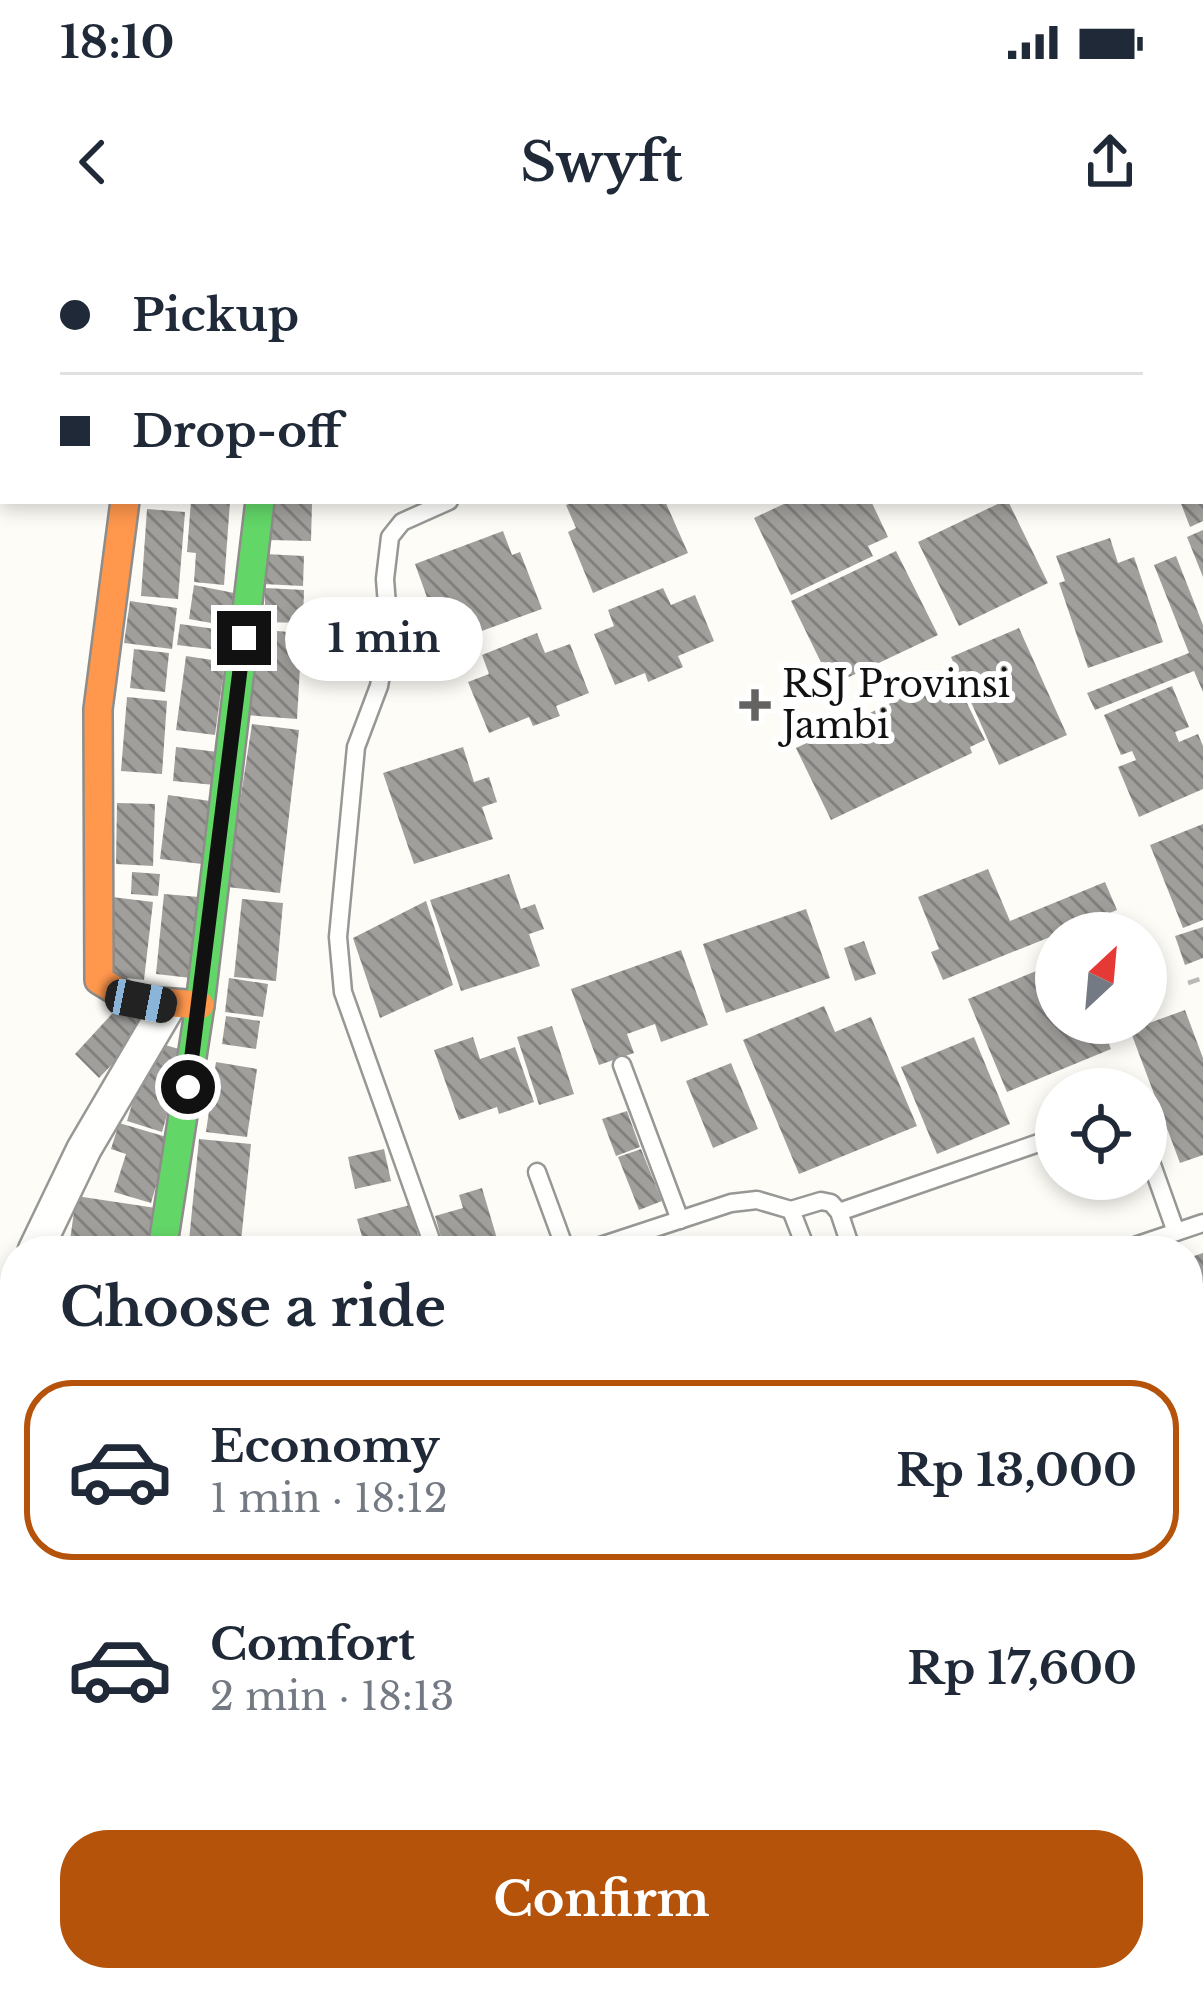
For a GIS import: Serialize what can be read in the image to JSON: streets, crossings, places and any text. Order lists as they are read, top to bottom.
{
  "places": {
    "health": ["RSJ Provinsi Jambi"]
  },
  "north": "top right",
  "page": {
    "status": "18:10",
    "header": "Swyft",
    "banner": ["Pickup", "Drop-off"],
    "bubble": "1 min",
    "heading": "Choose a ride",
    "list": [
      {
        "name": "Economy",
        "note": "1 min · 18:12",
        "value": "Rp 13,000"
      },
      {
        "name": "Comfort",
        "note": "2 min · 18:13",
        "value": "Rp 17,600"
      }
    ],
    "buttons": "Confirm"
  }
}
